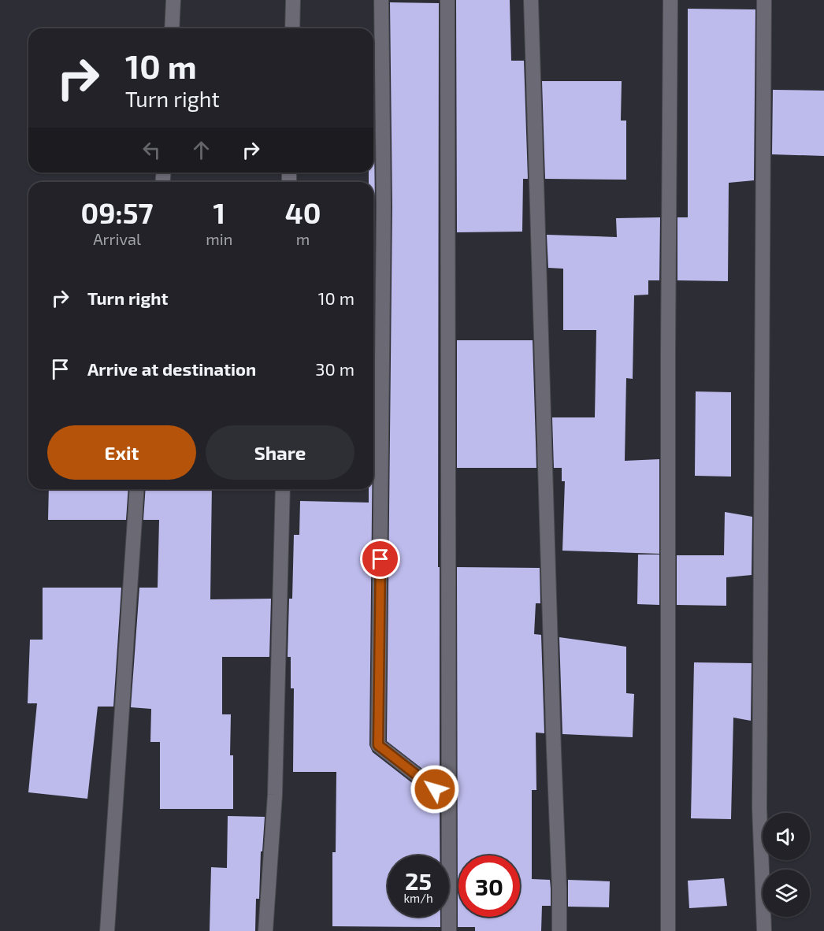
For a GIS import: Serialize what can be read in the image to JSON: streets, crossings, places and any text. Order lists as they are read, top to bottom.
{
  "page": {
    "turn": ["10 m", "Turn right"],
    "eta": [
      "09:57",
      "Arrival",
      "1",
      "min",
      "40",
      "m"
    ],
    "list": [
      {
        "name": "Turn right",
        "value": "10 m"
      },
      {
        "name": "Arrive at destination",
        "value": "30 m"
      }
    ],
    "buttons": ["Exit", "Share"],
    "speed": "25 km/h",
    "limit": "30"
  }
}
